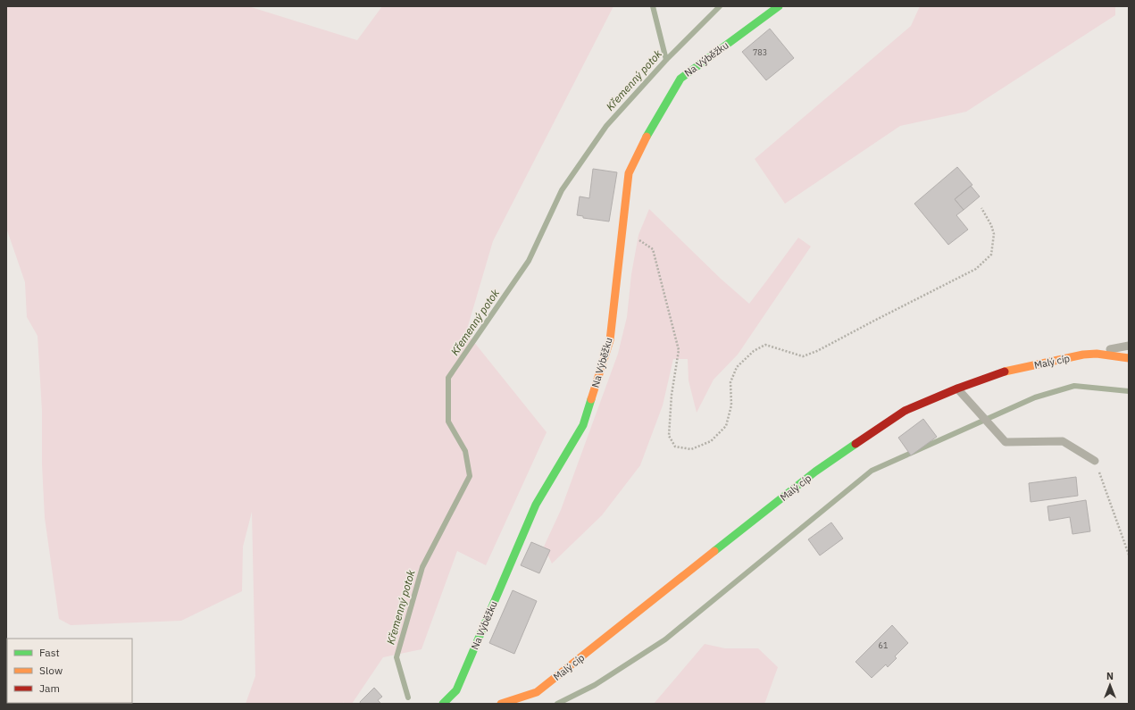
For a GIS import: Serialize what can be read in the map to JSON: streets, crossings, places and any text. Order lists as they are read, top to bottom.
{
  "streets": {
    "street": ["Na Výběžku", "Malý cíp"]
  },
  "water": ["Křemenný potok"],
  "house_numbers": ["783", "61"],
  "legend": ["Fast", "Slow", "Jam"],
  "north": "top"
}
